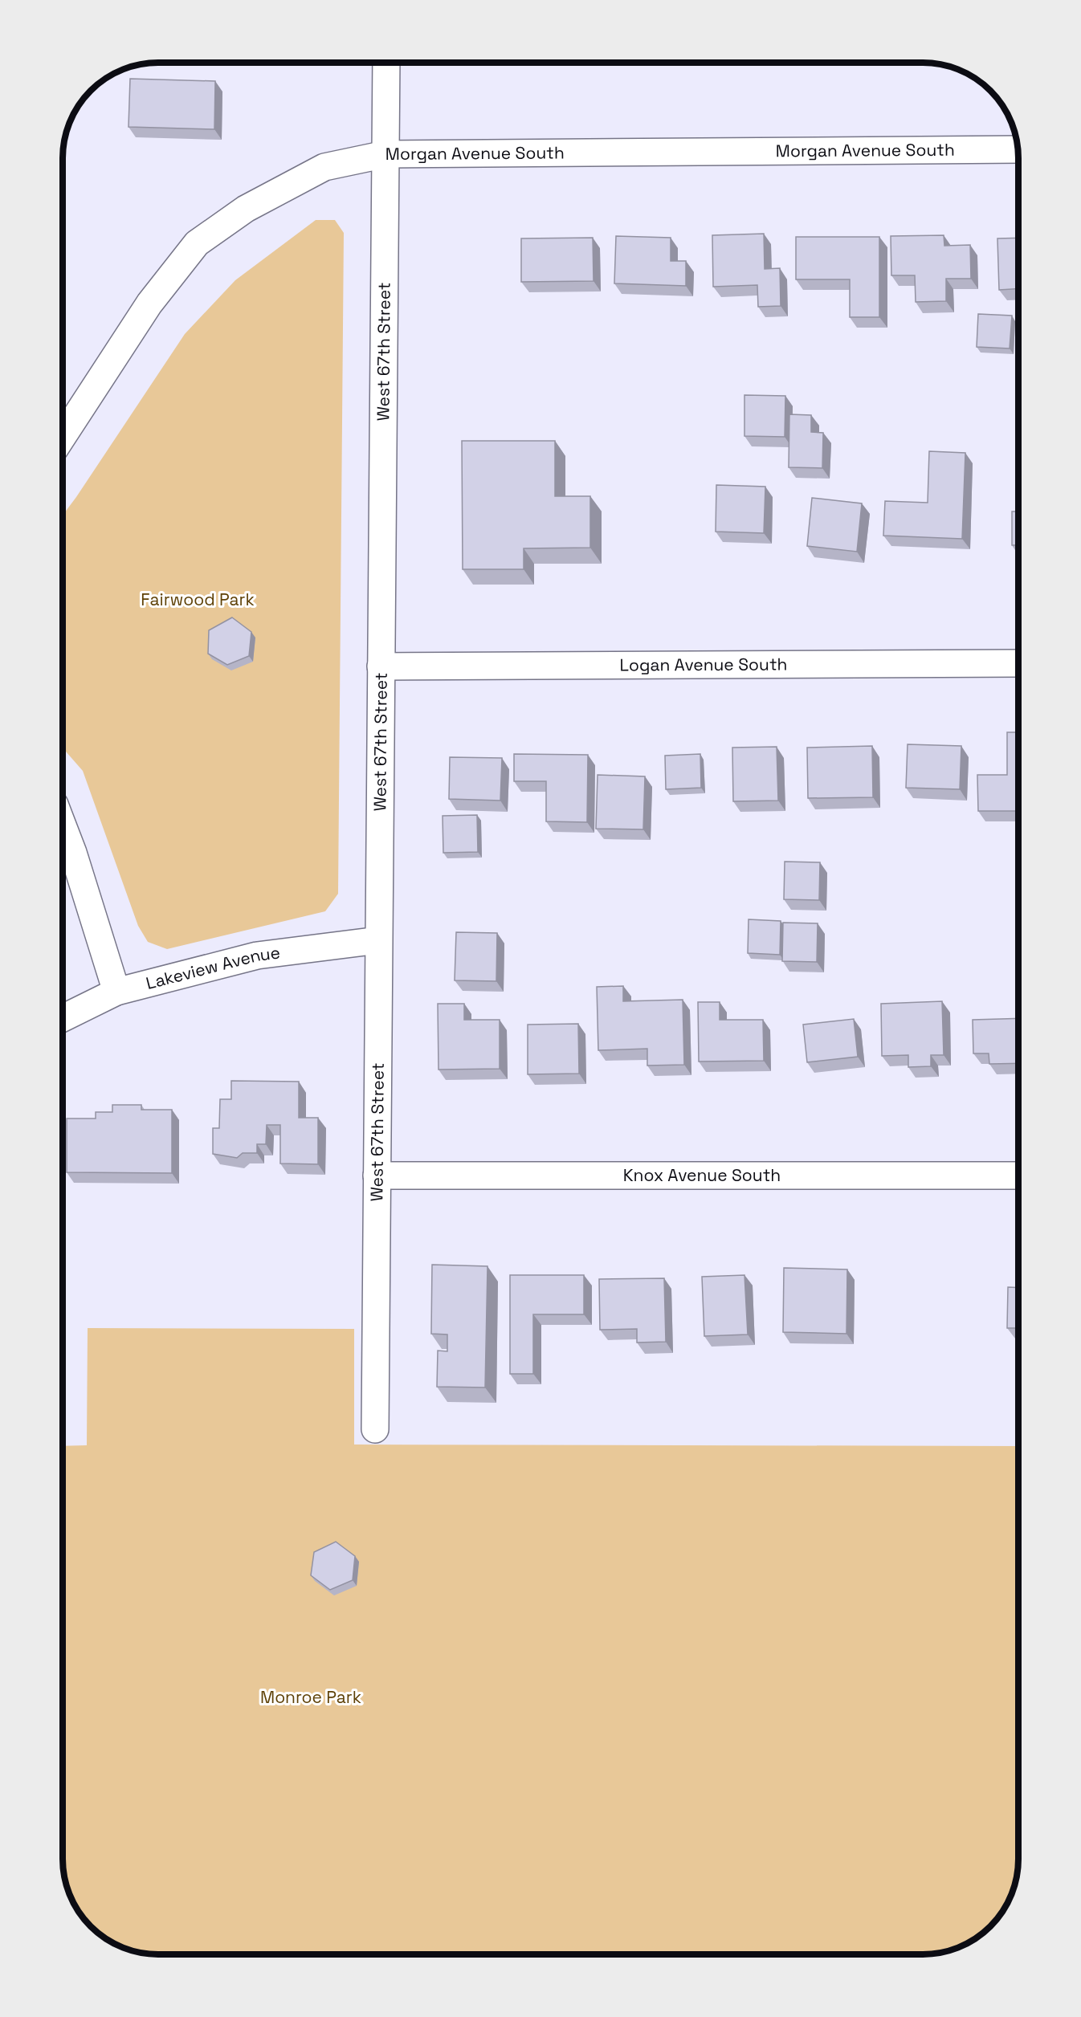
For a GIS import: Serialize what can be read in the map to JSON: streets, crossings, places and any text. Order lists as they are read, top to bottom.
{
  "streets": {
    "street": [
      "Morgan Avenue South",
      "West 67th Street",
      "Logan Avenue South",
      "Lakeview Avenue",
      "Knox Avenue South"
    ]
  },
  "crossings": [
    ["Morgan Avenue South", "West 67th Street"],
    ["West 67th Street", "Logan Avenue South"],
    ["West 67th Street", "Lakeview Avenue"],
    ["West 67th Street", "Knox Avenue South"]
  ],
  "parks": ["Fairwood Park", "Monroe Park"]
}
